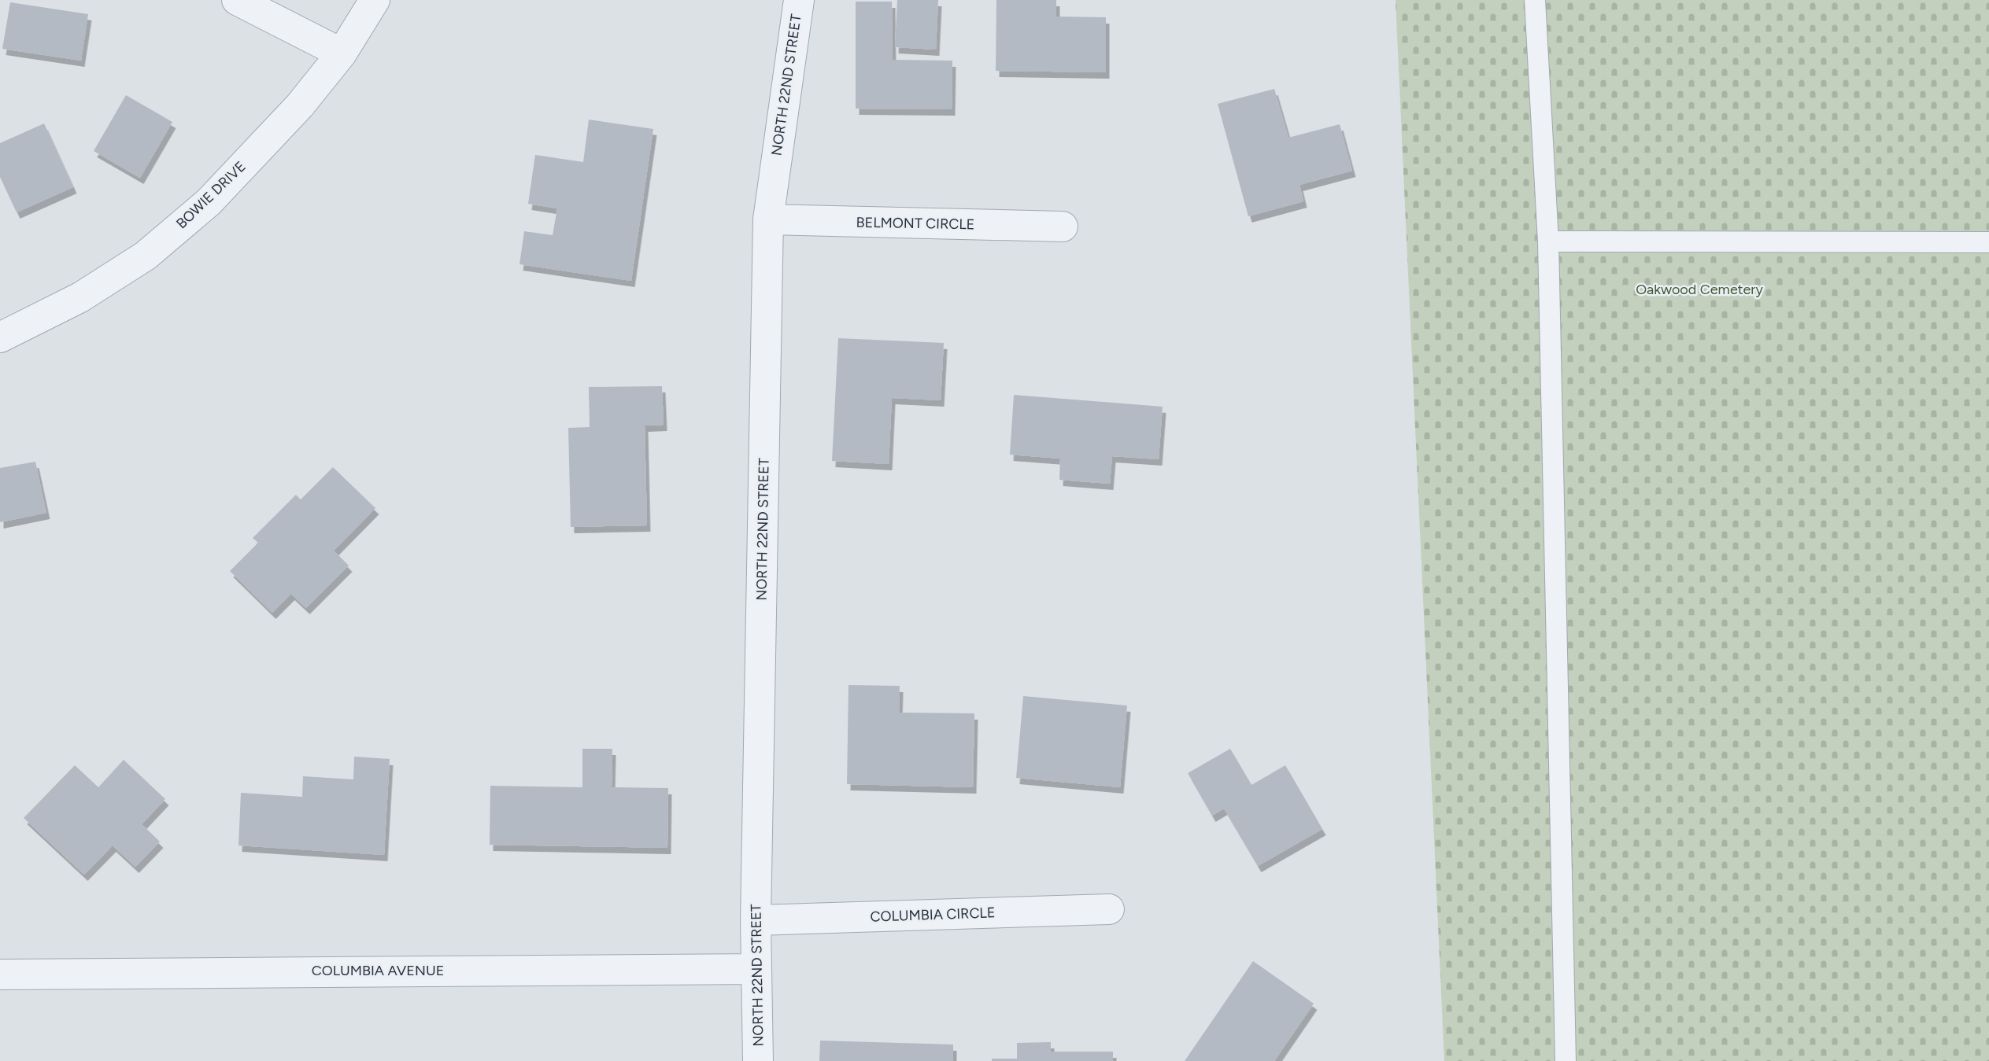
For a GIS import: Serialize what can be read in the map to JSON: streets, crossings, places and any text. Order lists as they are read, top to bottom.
{
  "streets": {
    "street": [
      "NORTH 22ND STREET",
      "BOWIE DRIVE",
      "BELMONT CIRCLE",
      "COLUMBIA CIRCLE",
      "COLUMBIA AVENUE"
    ]
  },
  "crossings": [
    ["NORTH 22ND STREET", "BELMONT CIRCLE"],
    ["NORTH 22ND STREET", "COLUMBIA CIRCLE"],
    ["NORTH 22ND STREET", "COLUMBIA AVENUE"]
  ],
  "parks": ["Oakwood Cemetery"]
}
